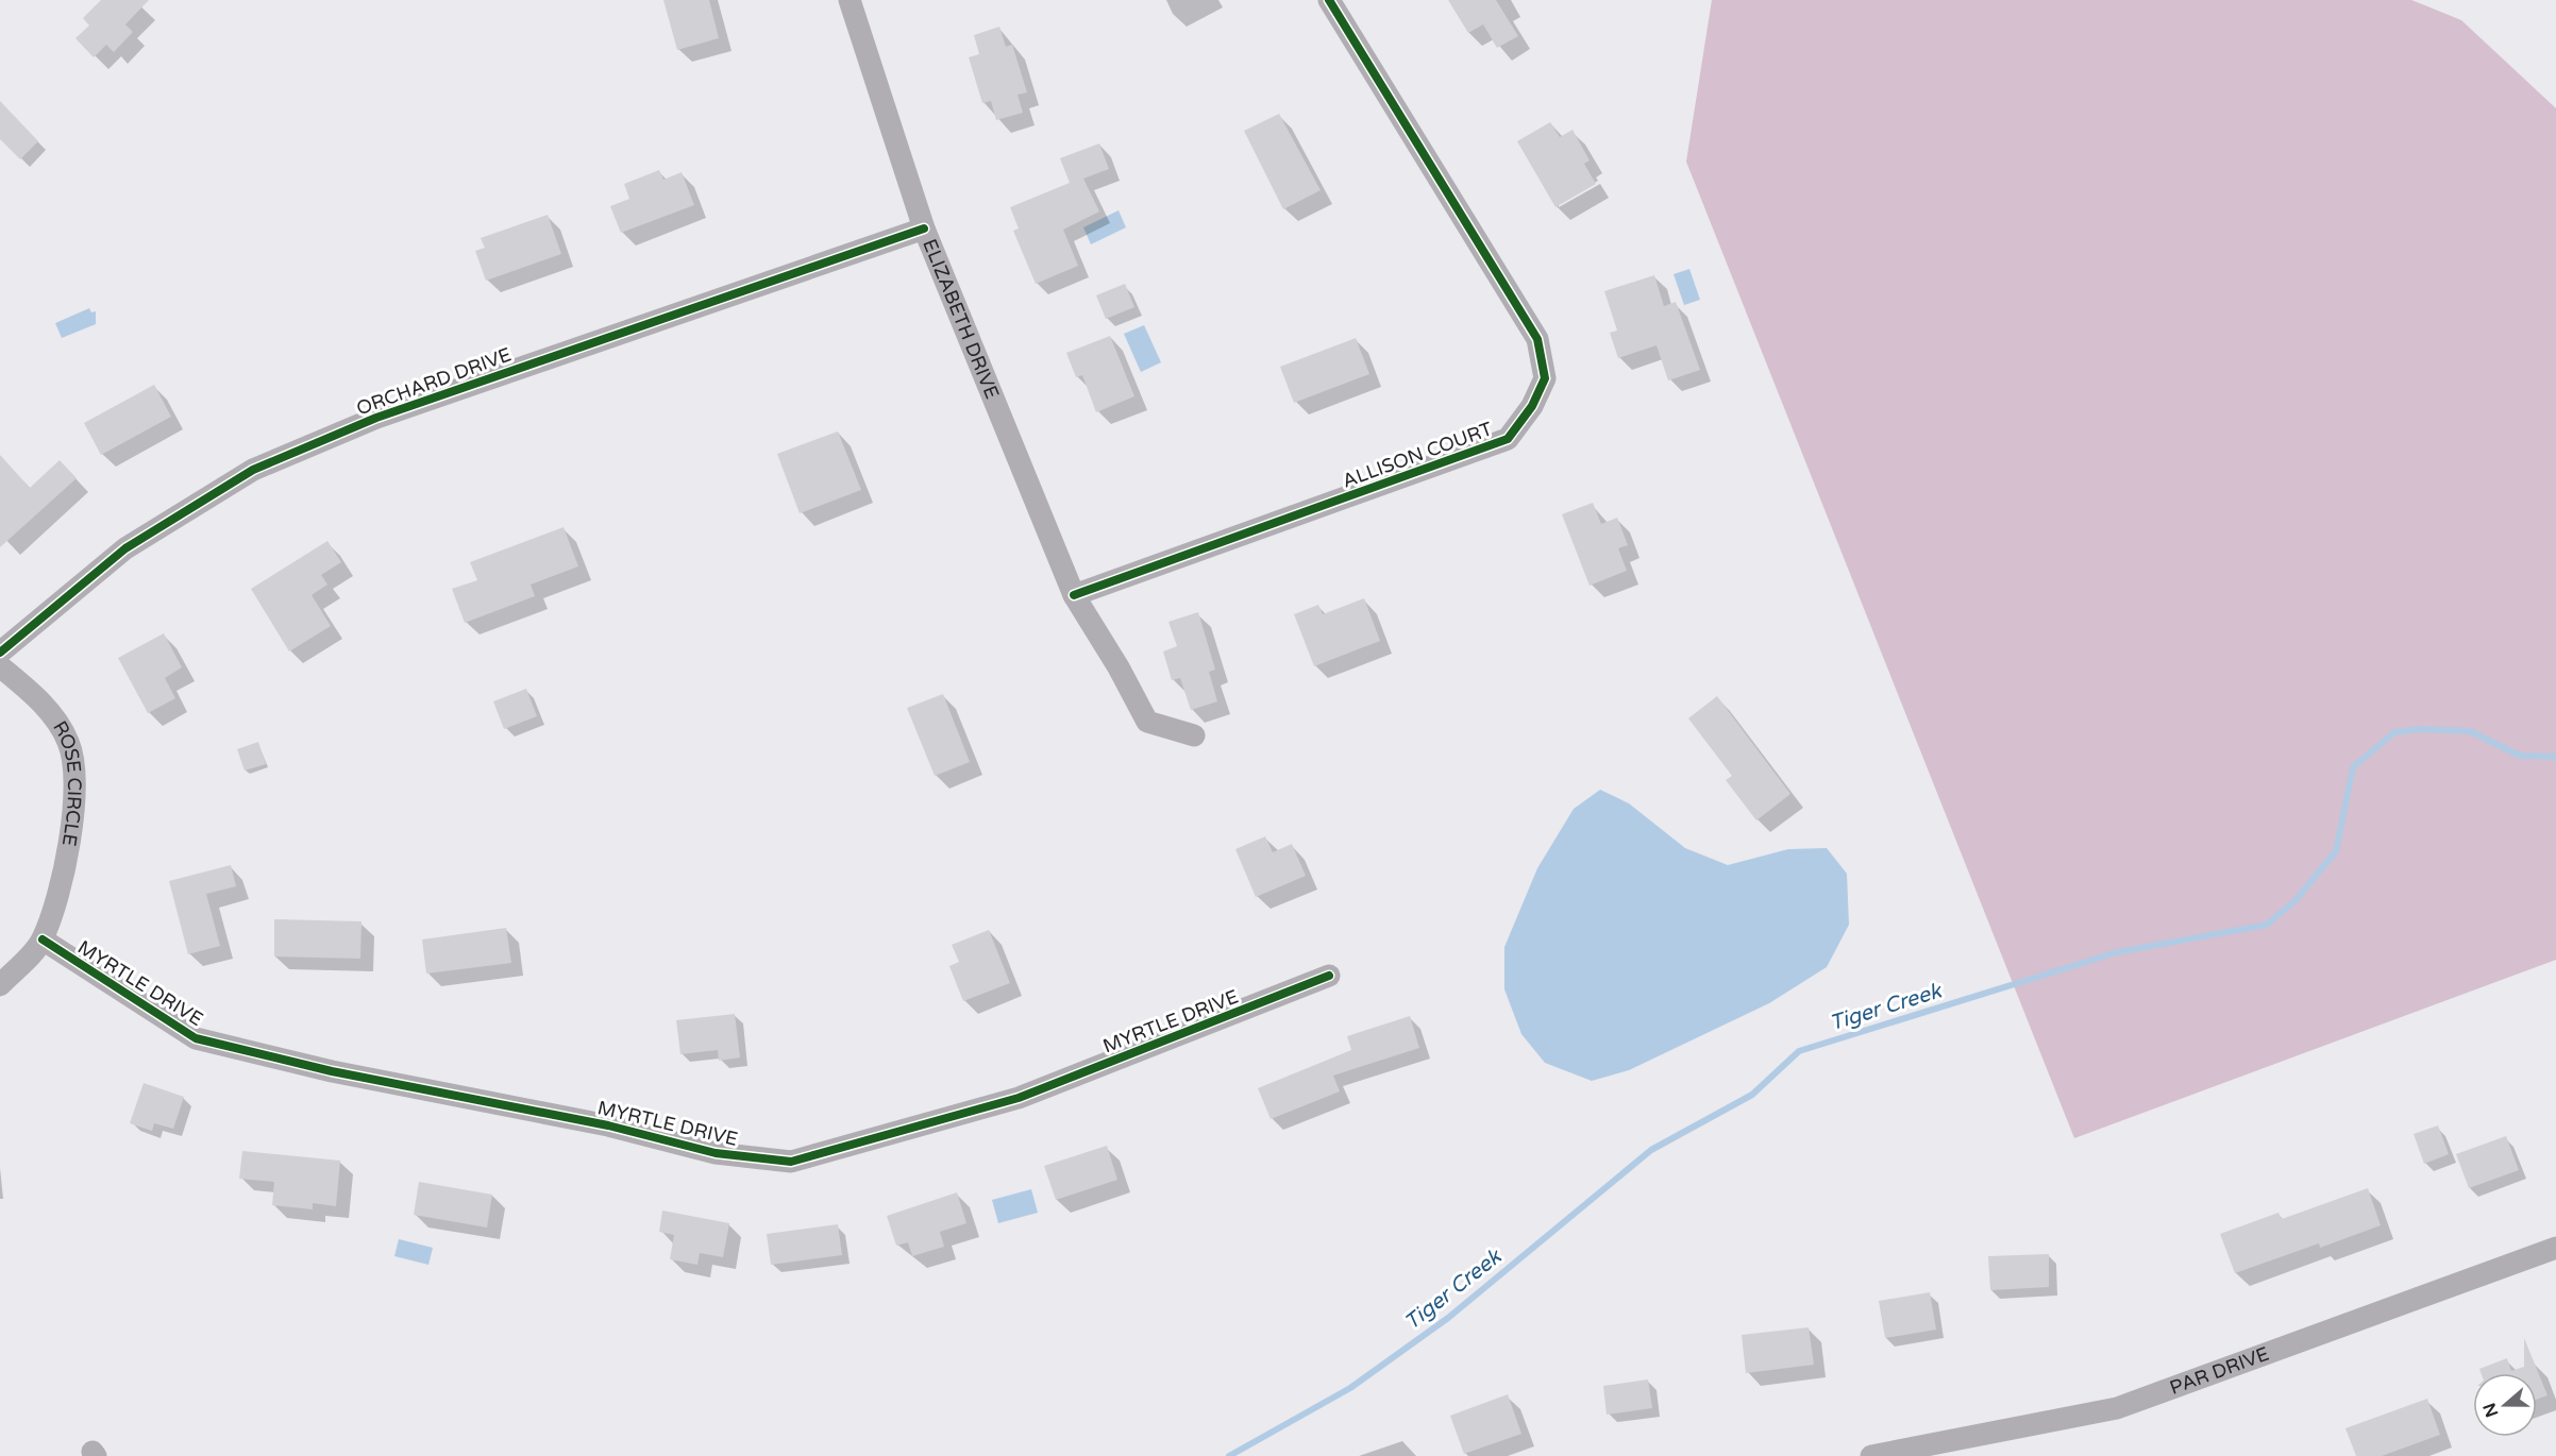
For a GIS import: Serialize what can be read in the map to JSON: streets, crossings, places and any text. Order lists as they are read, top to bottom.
{
  "streets": {
    "street": [
      "ELIZABETH DRIVE",
      "ORCHARD DRIVE",
      "ALLISON COURT",
      "ROSE CIRCLE",
      "MYRTLE DRIVE",
      "PAR DRIVE"
    ]
  },
  "crossings": [
    ["ELIZABETH DRIVE", "ORCHARD DRIVE"],
    ["ELIZABETH DRIVE", "ALLISON COURT"],
    ["ROSE CIRCLE", "MYRTLE DRIVE"]
  ],
  "water": ["Tiger Creek"],
  "north": "left"
}
